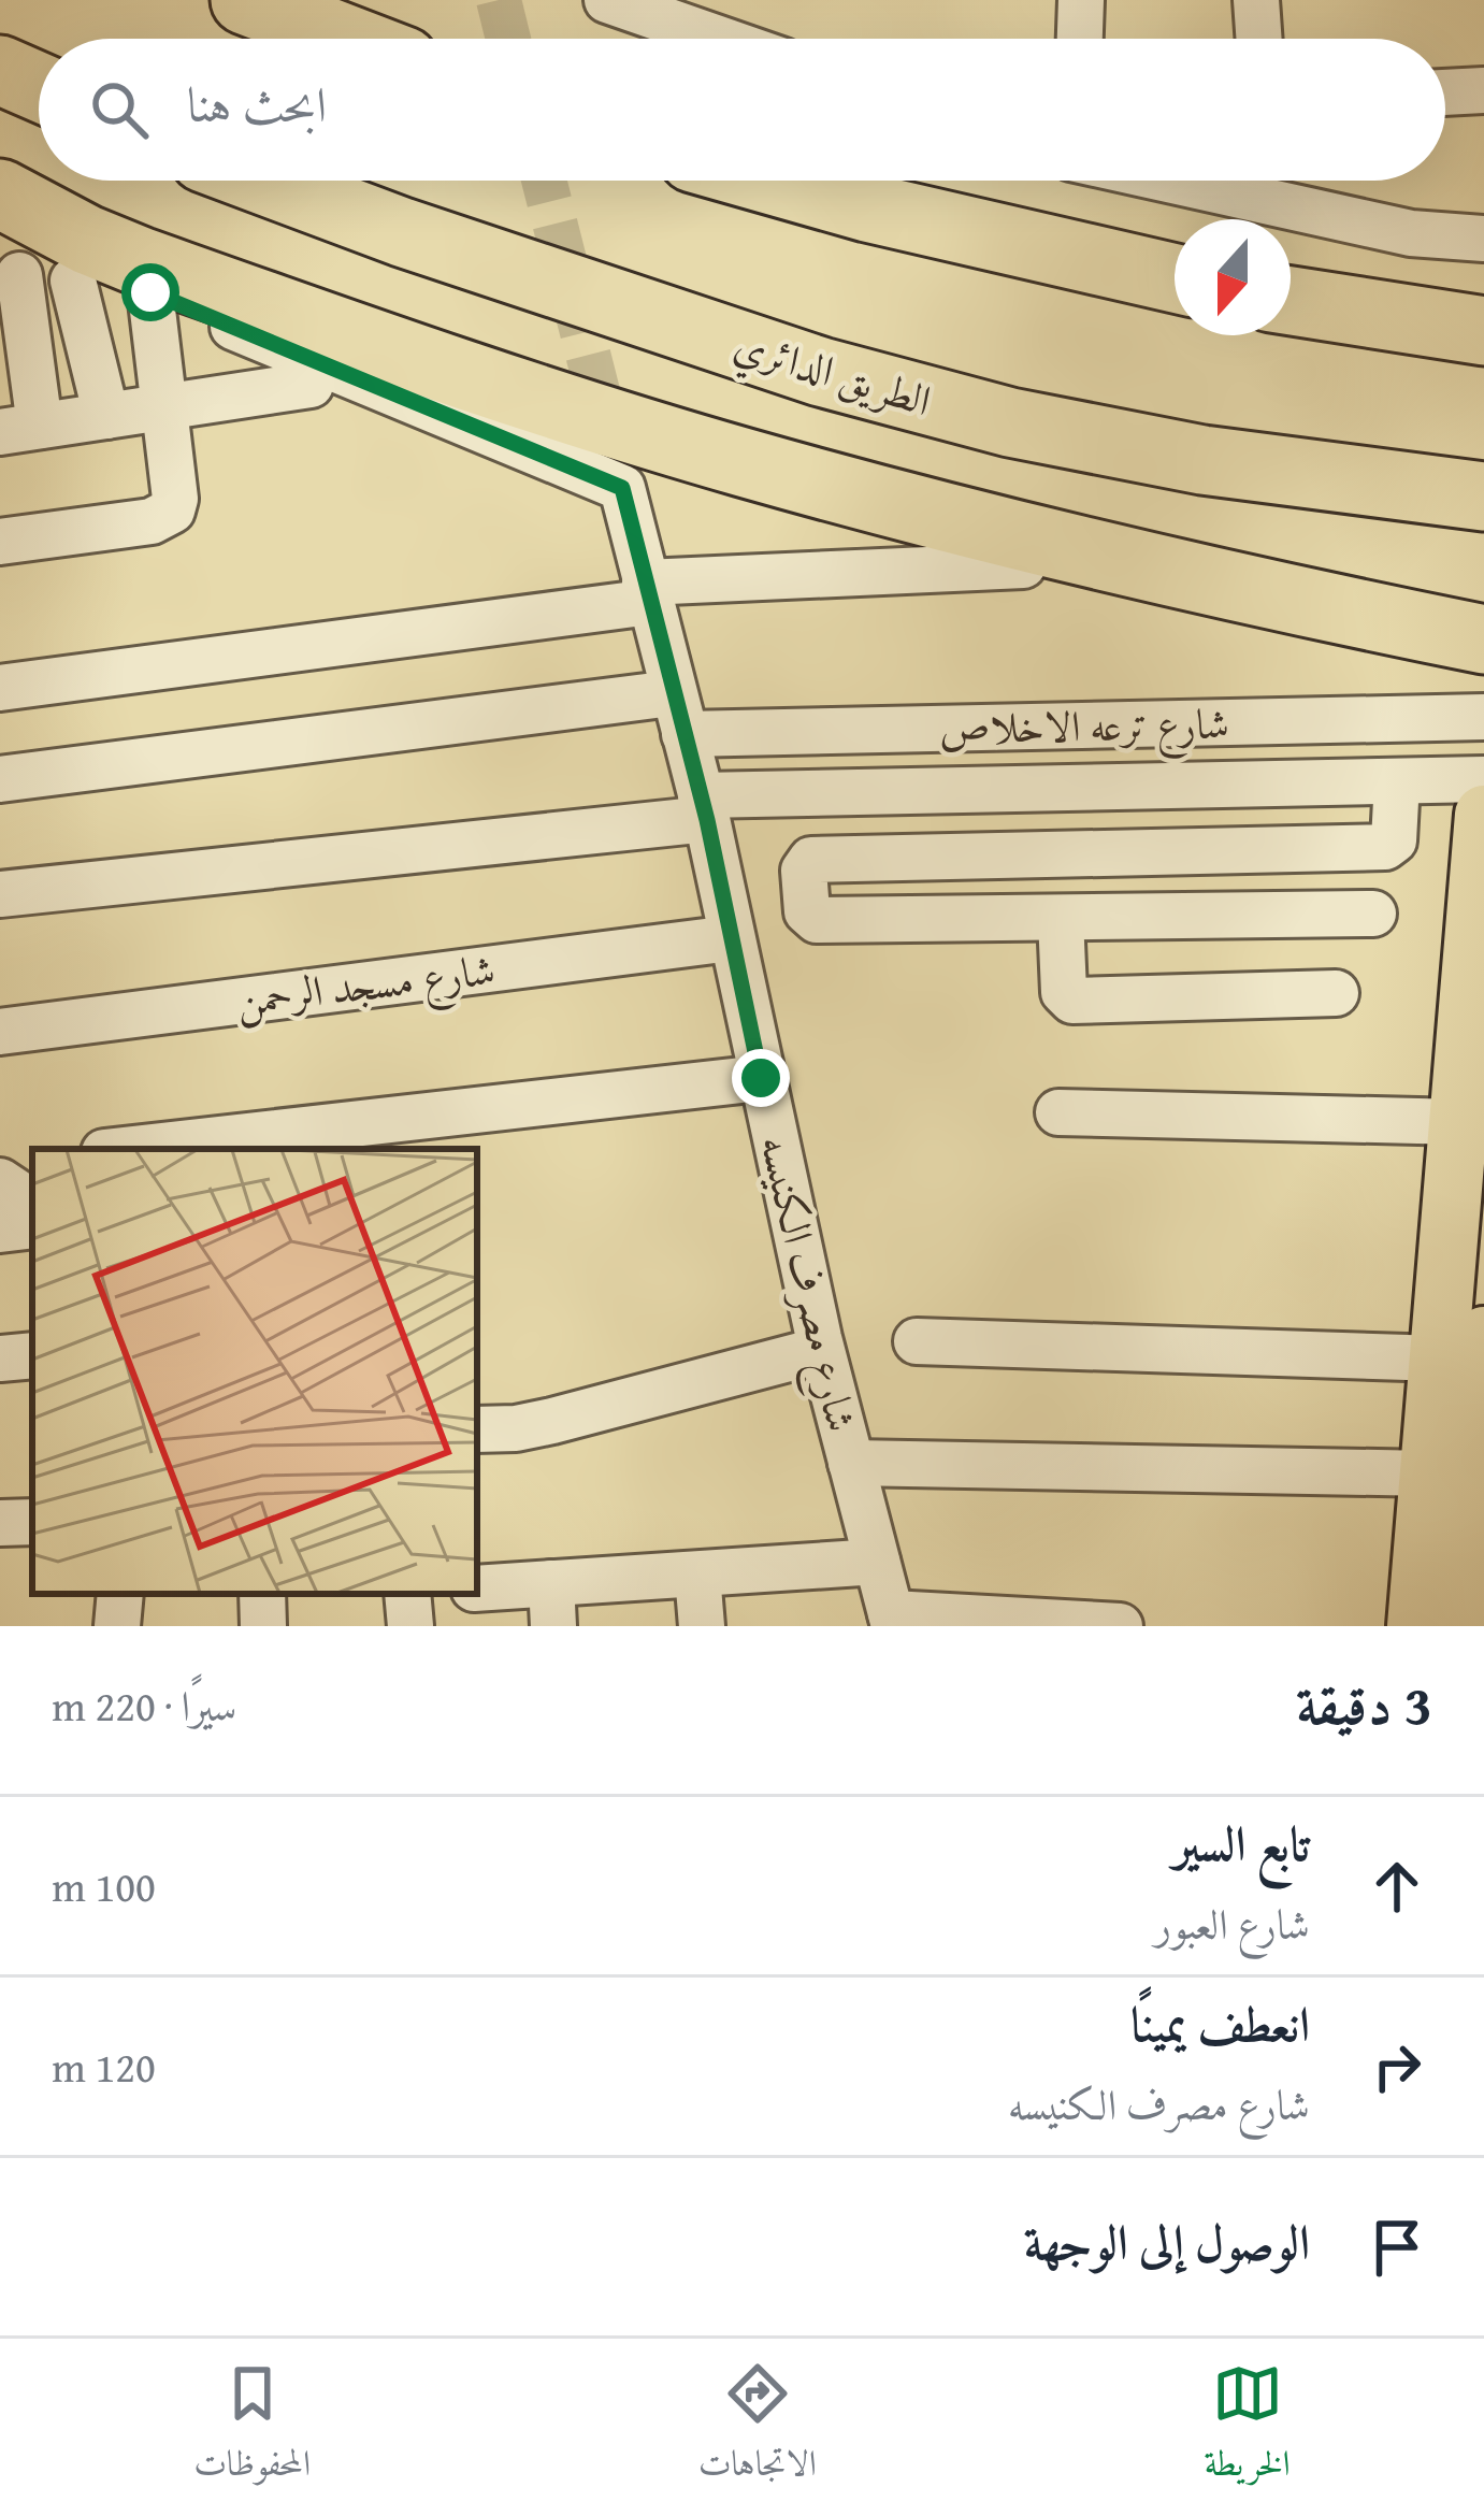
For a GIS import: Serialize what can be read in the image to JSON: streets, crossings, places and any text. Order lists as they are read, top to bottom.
{
  "streets": {
    "highway": ["الطريق الدائري"],
    "street": ["شارع ترعه الاخلاص", "شارع مسجد الرحمن", "شارع مصرف الكنيسه"]
  },
  "crossings": [
    ["شارع ترعه الاخلاص", "شارع مصرف الكنيسه"],
    ["شارع مسجد الرحمن", "شارع مصرف الكنيسه"]
  ],
  "north": "bottom",
  "page": {
    "search": "ابحث هنا",
    "heading": ["3 دقيقة", "سيرًا · 220 m"],
    "list": [
      ["تابع السير", "شارع العبور", "100 m"],
      ["انعطف يمينًا", "شارع مصرف الكنيسه", "120 m"],
      "الوصول إلى الوجهة"
    ],
    "nav": ["الخريطة", "الاتجاهات", "المحفوظات"]
  }
}
